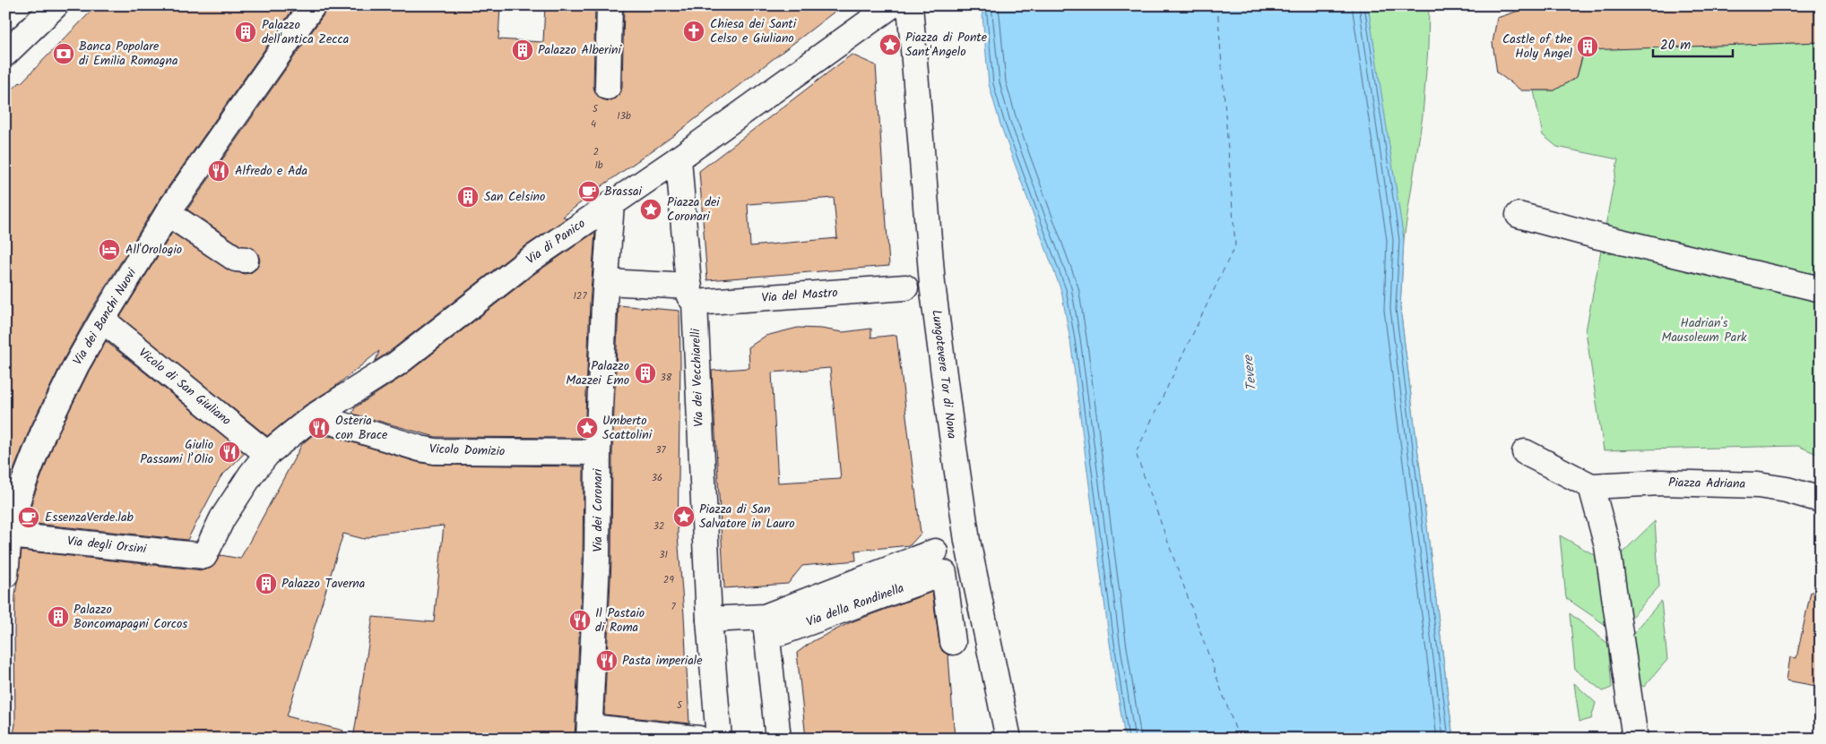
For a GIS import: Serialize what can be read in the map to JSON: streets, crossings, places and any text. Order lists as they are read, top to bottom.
{
  "streets": {
    "street": [
      "Via di Panico",
      "Via del Mastro",
      "Via dei Banchi Nuovi",
      "Lungotevere Tor di Nona",
      "Via dei Vecchiarelli",
      "Vicolo di San Giuliano",
      "Vicolo Domizio",
      "Piazza Adriana",
      "Via dei Coronari",
      "Via degli Orsini",
      "Via della Rondinella"
    ]
  },
  "crossings": [
    ["Via di Panico", "Via dei Vecchiarelli"],
    ["Via di Panico", "Vicolo di San Giuliano"],
    ["Via di Panico", "Vicolo Domizio"],
    ["Via di Panico", "Via degli Orsini"],
    ["Via del Mastro", "Via dei Vecchiarelli"],
    ["Via dei Banchi Nuovi", "Vicolo di San Giuliano"],
    ["Via dei Banchi Nuovi", "Via degli Orsini"],
    ["Vicolo Domizio", "Via dei Coronari"]
  ],
  "water": ["Tevere"],
  "parks": ["Hadrian's Mausoleum Park"],
  "places": {
    "church": ["Chiesa dei Santi Celso e Giuliano"],
    "building": [
      "Palazzo dell'antica Zecca",
      "Castle of the Holy Angel",
      "Palazzo Alberini",
      "San Celsino",
      "Palazzo Mazzei Emo",
      "Palazzo Taverna",
      "Palazzo Boncomapagni Corcos"
    ],
    "place": [
      "Piazza di Ponte Sant'Angelo",
      "Piazza dei Coronari",
      "Umberto Scattolini",
      "Piazza di San Salvatore in Lauro"
    ],
    "bank": ["Banca Popolare di Emilia Romagna"],
    "restaurant": [
      "Alfredo e Ada",
      "Osteria con Brace",
      "Giulio Passami l’Olio",
      "Il Pastaio di Roma",
      "Pasta imperiale"
    ],
    "cafe": ["Brassai", "EssenzaVerde.lab"],
    "hotel": ["All'Orologio"]
  },
  "house_numbers": [
    "5",
    "13b",
    "4",
    "2",
    "1b",
    "127",
    "38",
    "37",
    "36",
    "32",
    "31",
    "29",
    "7",
    "5"
  ],
  "scale_bar": "20 m"
}
